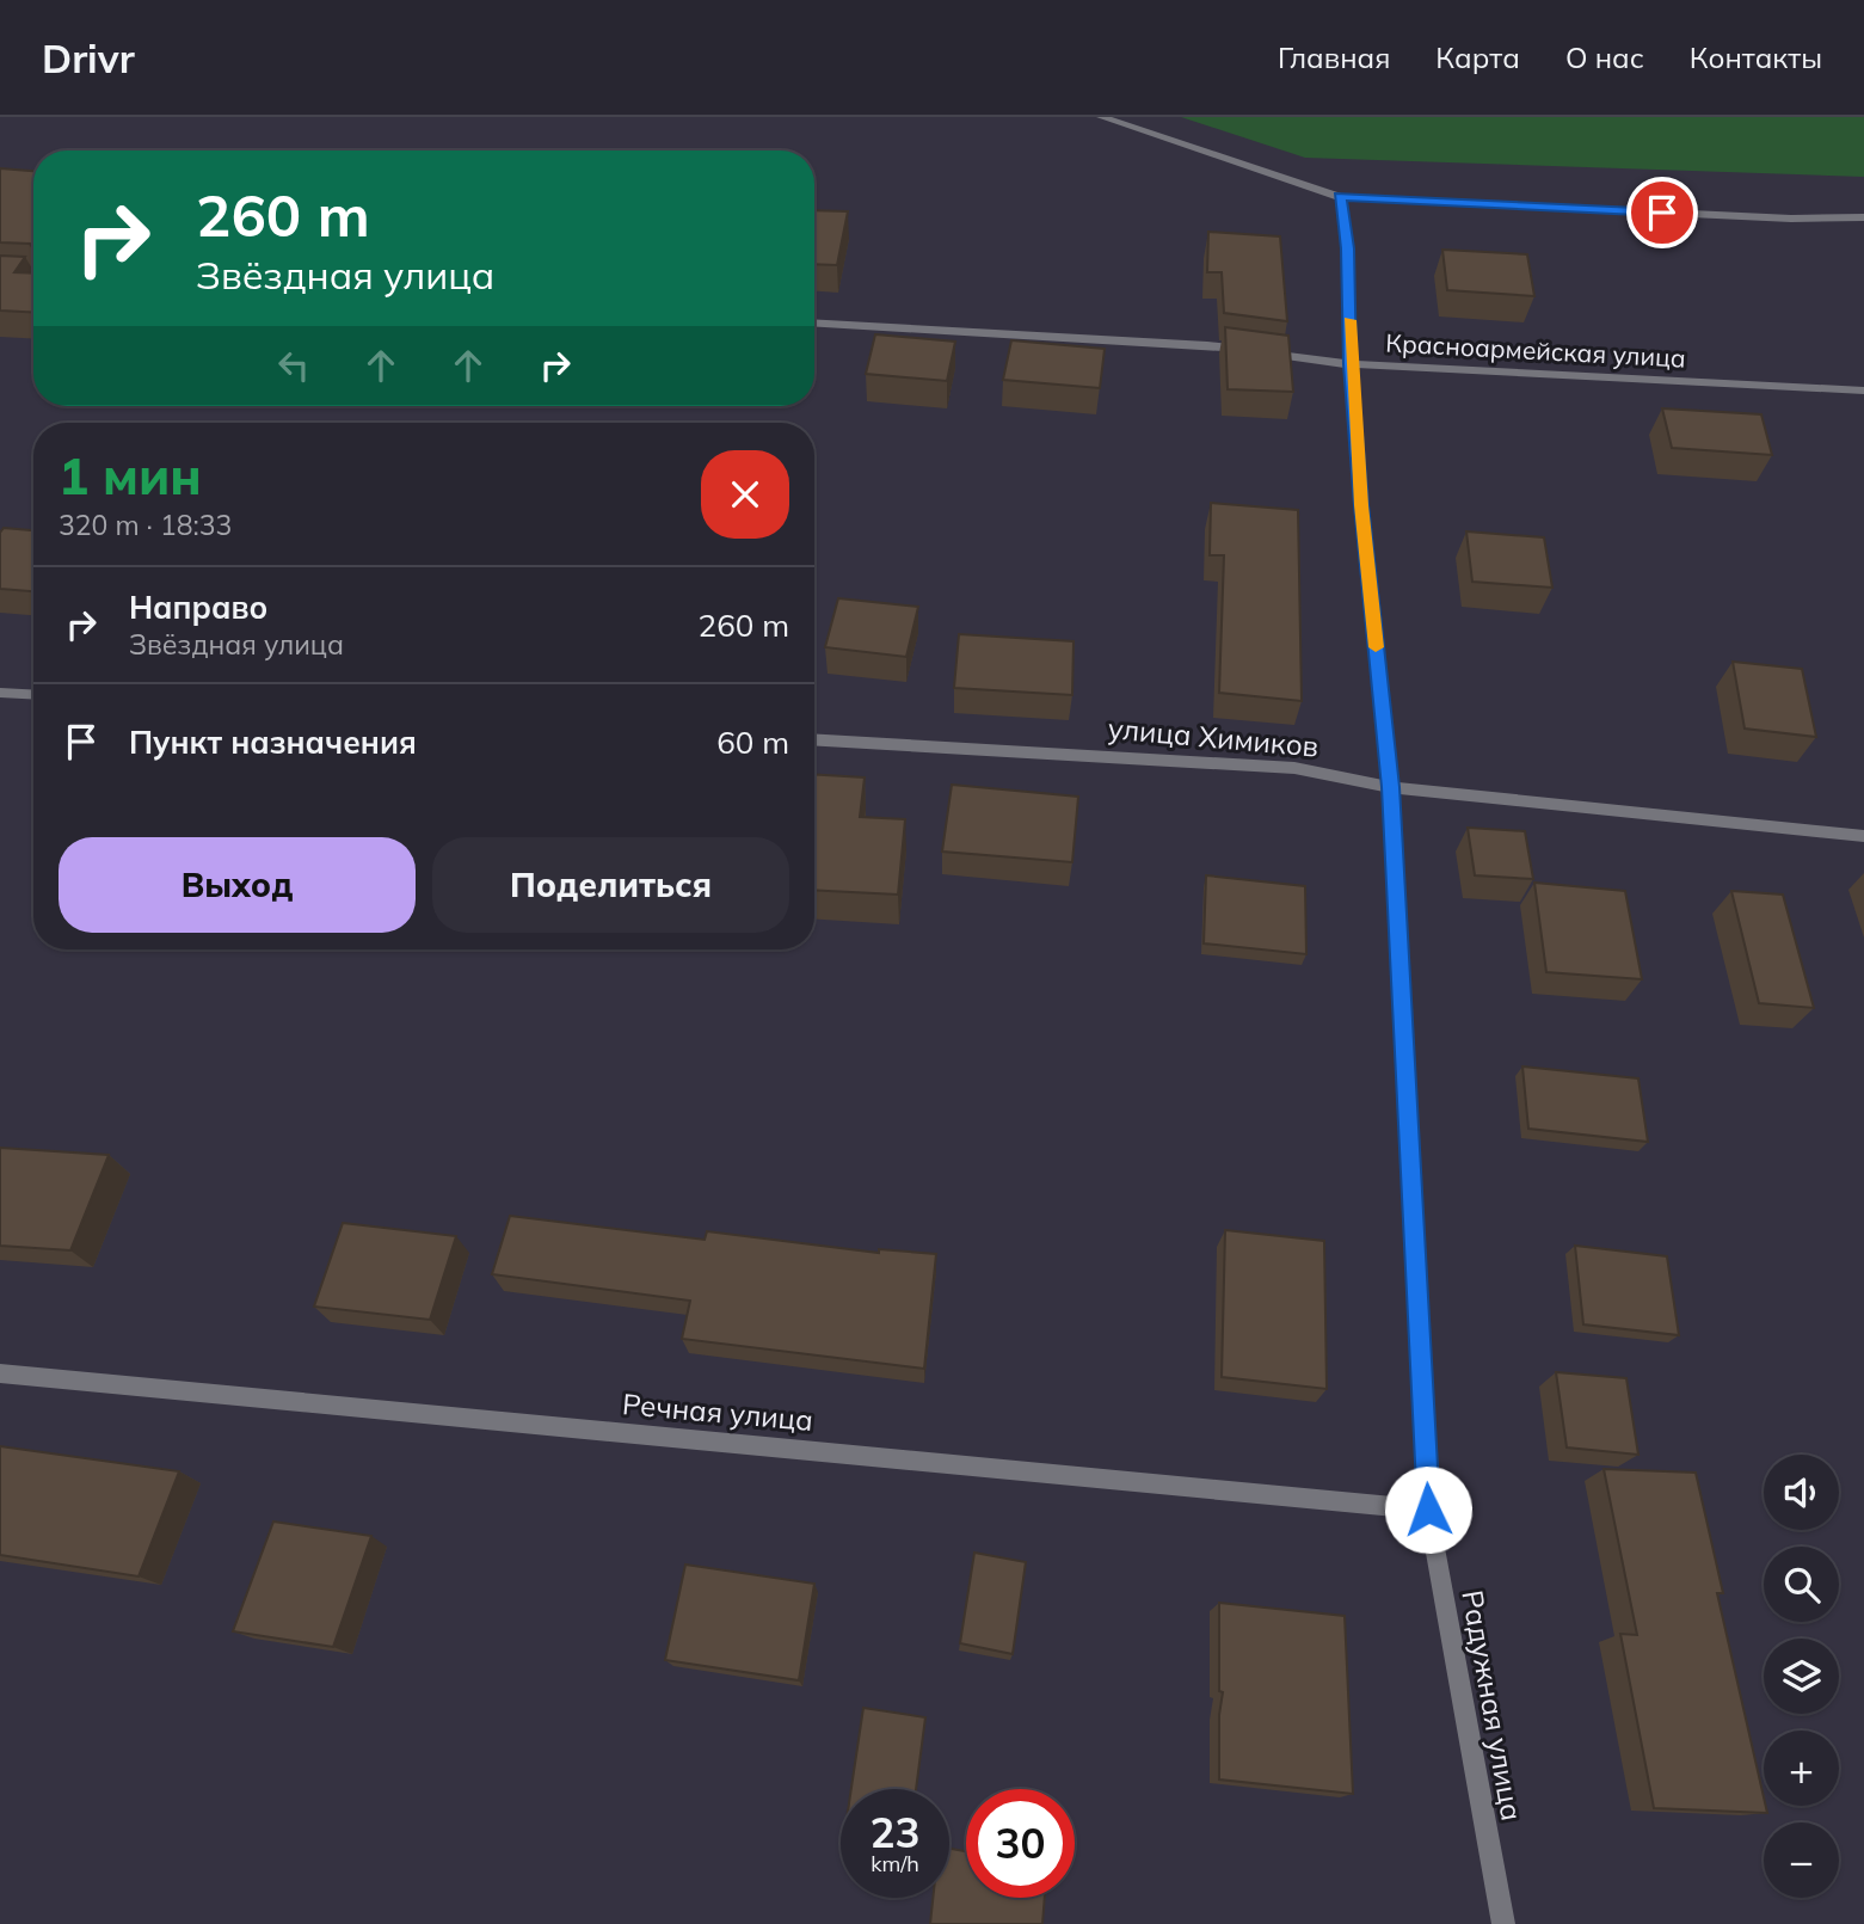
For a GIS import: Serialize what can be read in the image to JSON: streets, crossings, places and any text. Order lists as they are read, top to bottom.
{
  "streets": {
    "street": [
      "Красноармейская улица",
      "улица Химиков",
      "Речная улица",
      "Радужная улица"
    ]
  },
  "crossings": [
    ["Красноармейская улица", "Радужная улица"],
    ["улица Химиков", "Радужная улица"],
    ["Речная улица", "Радужная улица"]
  ],
  "page": {
    "header": "Drivr",
    "nav": [
      "Главная",
      "Карта",
      "О нас",
      "Контакты"
    ],
    "turn": ["260 m", "Звёздная улица"],
    "heading": ["1 мин", "320 m · 18:33"],
    "list": [
      {
        "name": "Направо",
        "note": "Звёздная улица",
        "value": "260 m"
      },
      {
        "name": "Пункт назначения",
        "value": "60 m"
      }
    ],
    "buttons": ["Выход", "Поделиться"],
    "map_buttons": ["+", "−"],
    "speed": "23 km/h",
    "limit": "30"
  }
}
